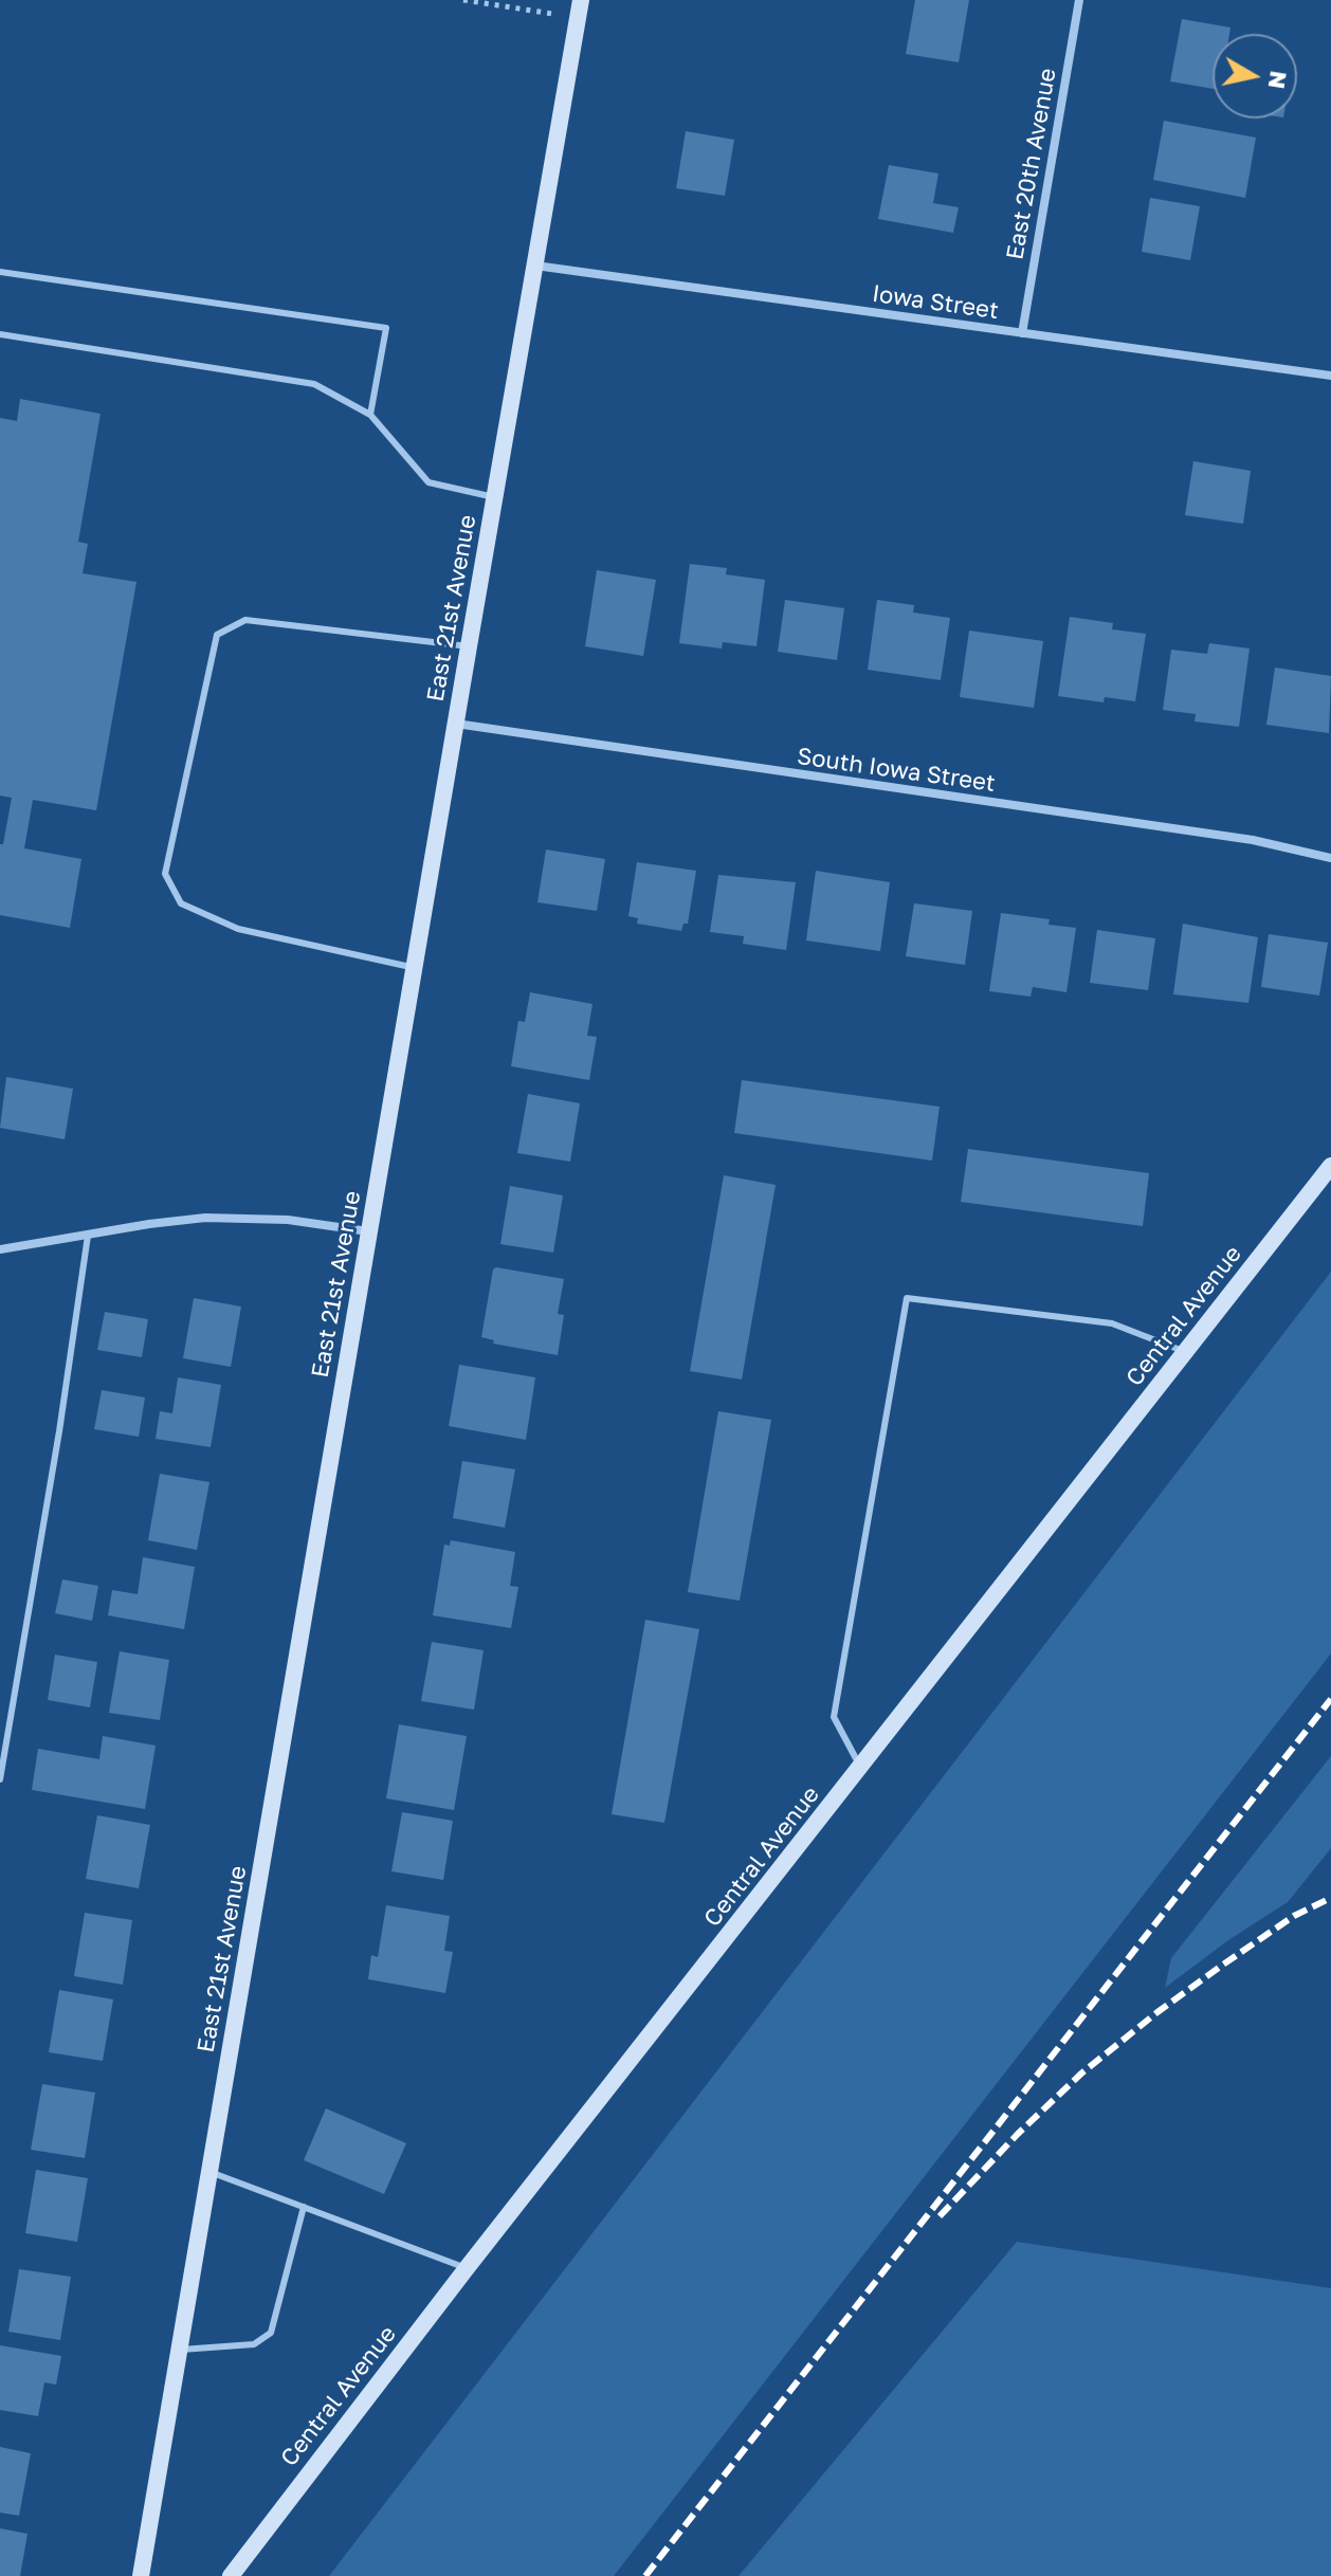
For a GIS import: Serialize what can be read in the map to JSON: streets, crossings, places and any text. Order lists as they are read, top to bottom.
{
  "streets": {
    "street": [
      "East 20th Avenue",
      "Iowa Street",
      "East 21st Avenue",
      "South Iowa Street",
      "Central Avenue"
    ]
  },
  "crossings": [
    ["East 20th Avenue", "Iowa Street"],
    ["Iowa Street", "East 21st Avenue"],
    ["East 21st Avenue", "South Iowa Street"]
  ],
  "north": "right"
}
